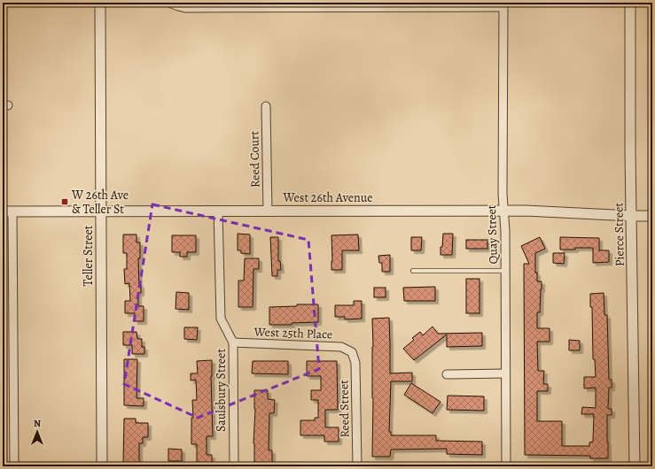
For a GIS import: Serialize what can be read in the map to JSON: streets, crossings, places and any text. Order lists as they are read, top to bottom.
{
  "streets": {
    "street": [
      "Reed Court",
      "West 26th Avenue",
      "Quay Street",
      "Pierce Street",
      "Teller Street",
      "West 25th Place",
      "Saulsbury Street",
      "Reed Street"
    ]
  },
  "crossings": [
    ["Reed Court", "West 26th Avenue"],
    ["West 26th Avenue", "Quay Street"],
    ["West 26th Avenue", "Pierce Street"],
    ["West 26th Avenue", "Teller Street"],
    ["West 26th Avenue", "Saulsbury Street"],
    ["West 25th Place", "Saulsbury Street"],
    ["West 25th Place", "Reed Street"]
  ],
  "places": {
    "transit": ["W 26th Ave & Teller St"]
  },
  "north": "top"
}
